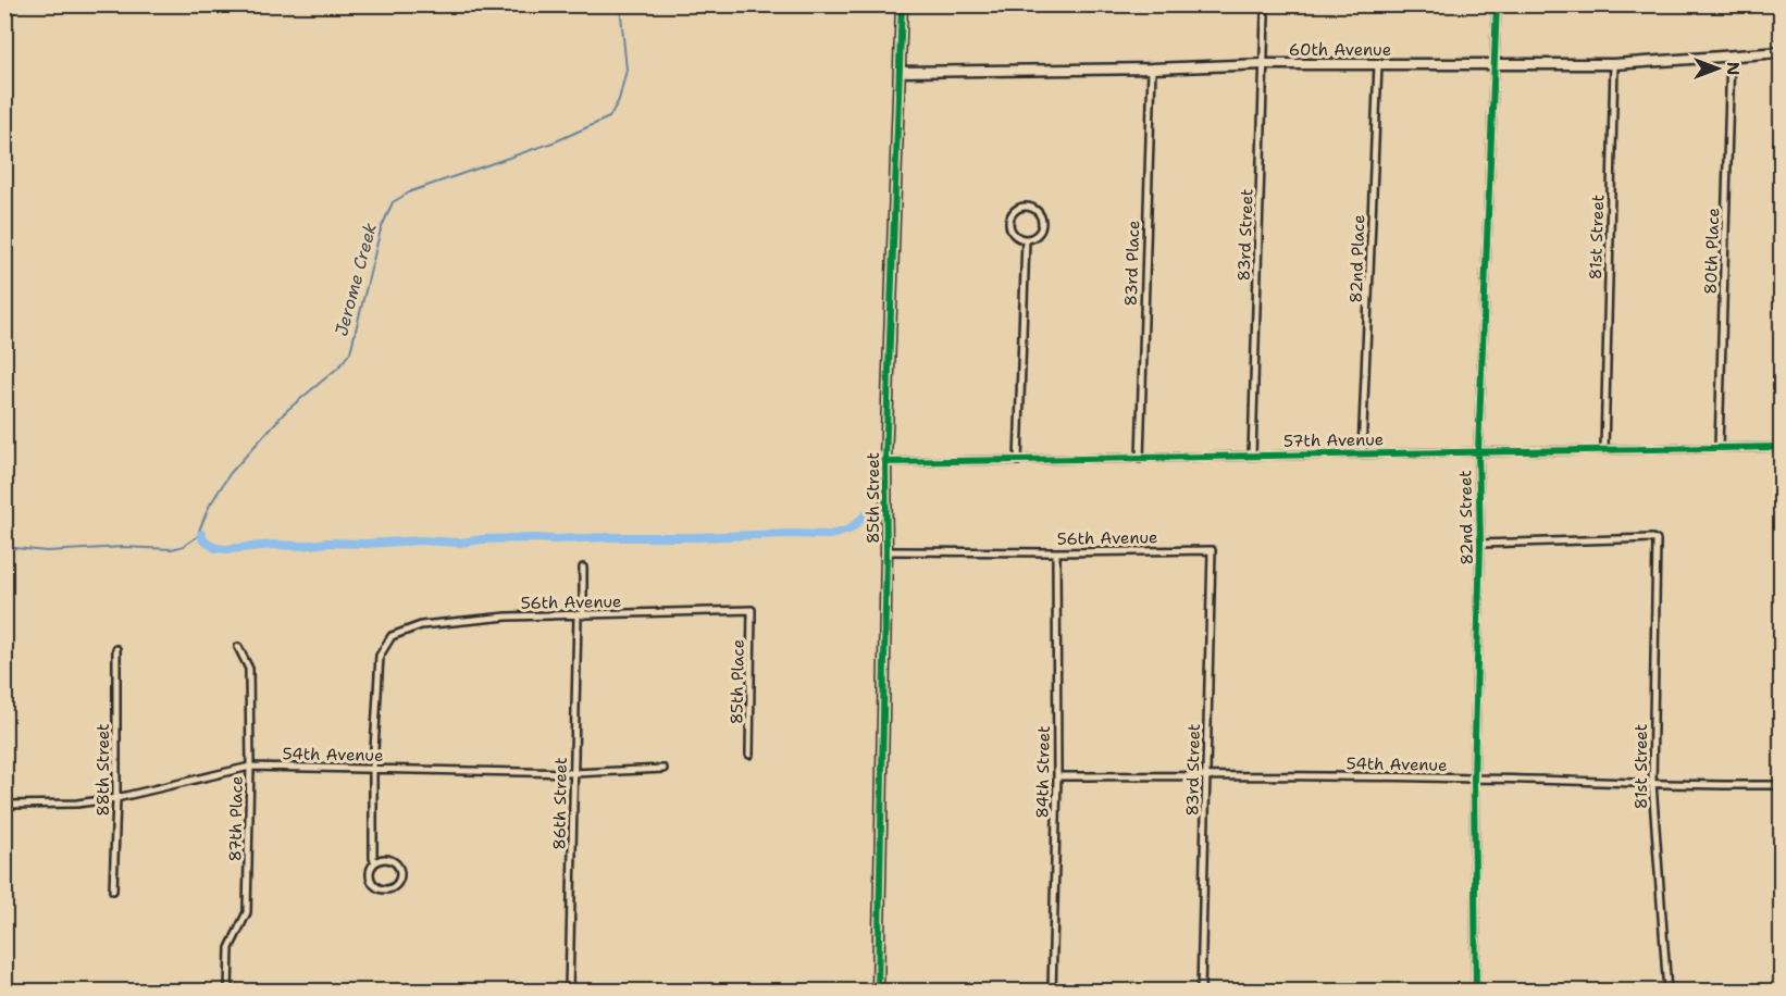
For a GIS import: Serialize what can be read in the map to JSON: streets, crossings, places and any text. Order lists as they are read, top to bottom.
{
  "streets": {
    "street": [
      "60th Avenue",
      "83rd Street",
      "81st Street",
      "80th Place",
      "82nd Place",
      "83rd Place",
      "57th Avenue",
      "85th Street",
      "82nd Street",
      "56th Avenue",
      "85th Place",
      "54th Avenue",
      "88th Street",
      "84th Street",
      "86th Street",
      "87th Place"
    ]
  },
  "crossings": [
    ["60th Avenue", "83rd Street"],
    ["60th Avenue", "81st Street"],
    ["60th Avenue", "80th Place"],
    ["60th Avenue", "82nd Place"],
    ["60th Avenue", "83rd Place"],
    ["60th Avenue", "85th Street"],
    ["60th Avenue", "82nd Street"],
    ["83rd Street", "57th Avenue"],
    ["83rd Street", "56th Avenue"],
    ["83rd Street", "54th Avenue"],
    ["81st Street", "57th Avenue"],
    ["81st Street", "82nd Street"],
    ["81st Street", "54th Avenue"],
    ["80th Place", "57th Avenue"],
    ["82nd Place", "57th Avenue"],
    ["83rd Place", "57th Avenue"],
    ["57th Avenue", "85th Street"],
    ["57th Avenue", "82nd Street"],
    ["85th Street", "56th Avenue"],
    ["82nd Street", "54th Avenue"],
    ["56th Avenue", "85th Place"],
    ["56th Avenue", "54th Avenue"],
    ["56th Avenue", "84th Street"],
    ["56th Avenue", "86th Street"],
    ["54th Avenue", "88th Street"],
    ["54th Avenue", "84th Street"],
    ["54th Avenue", "86th Street"],
    ["54th Avenue", "87th Place"]
  ],
  "water": ["Jerome Creek"],
  "north": "right"
}
